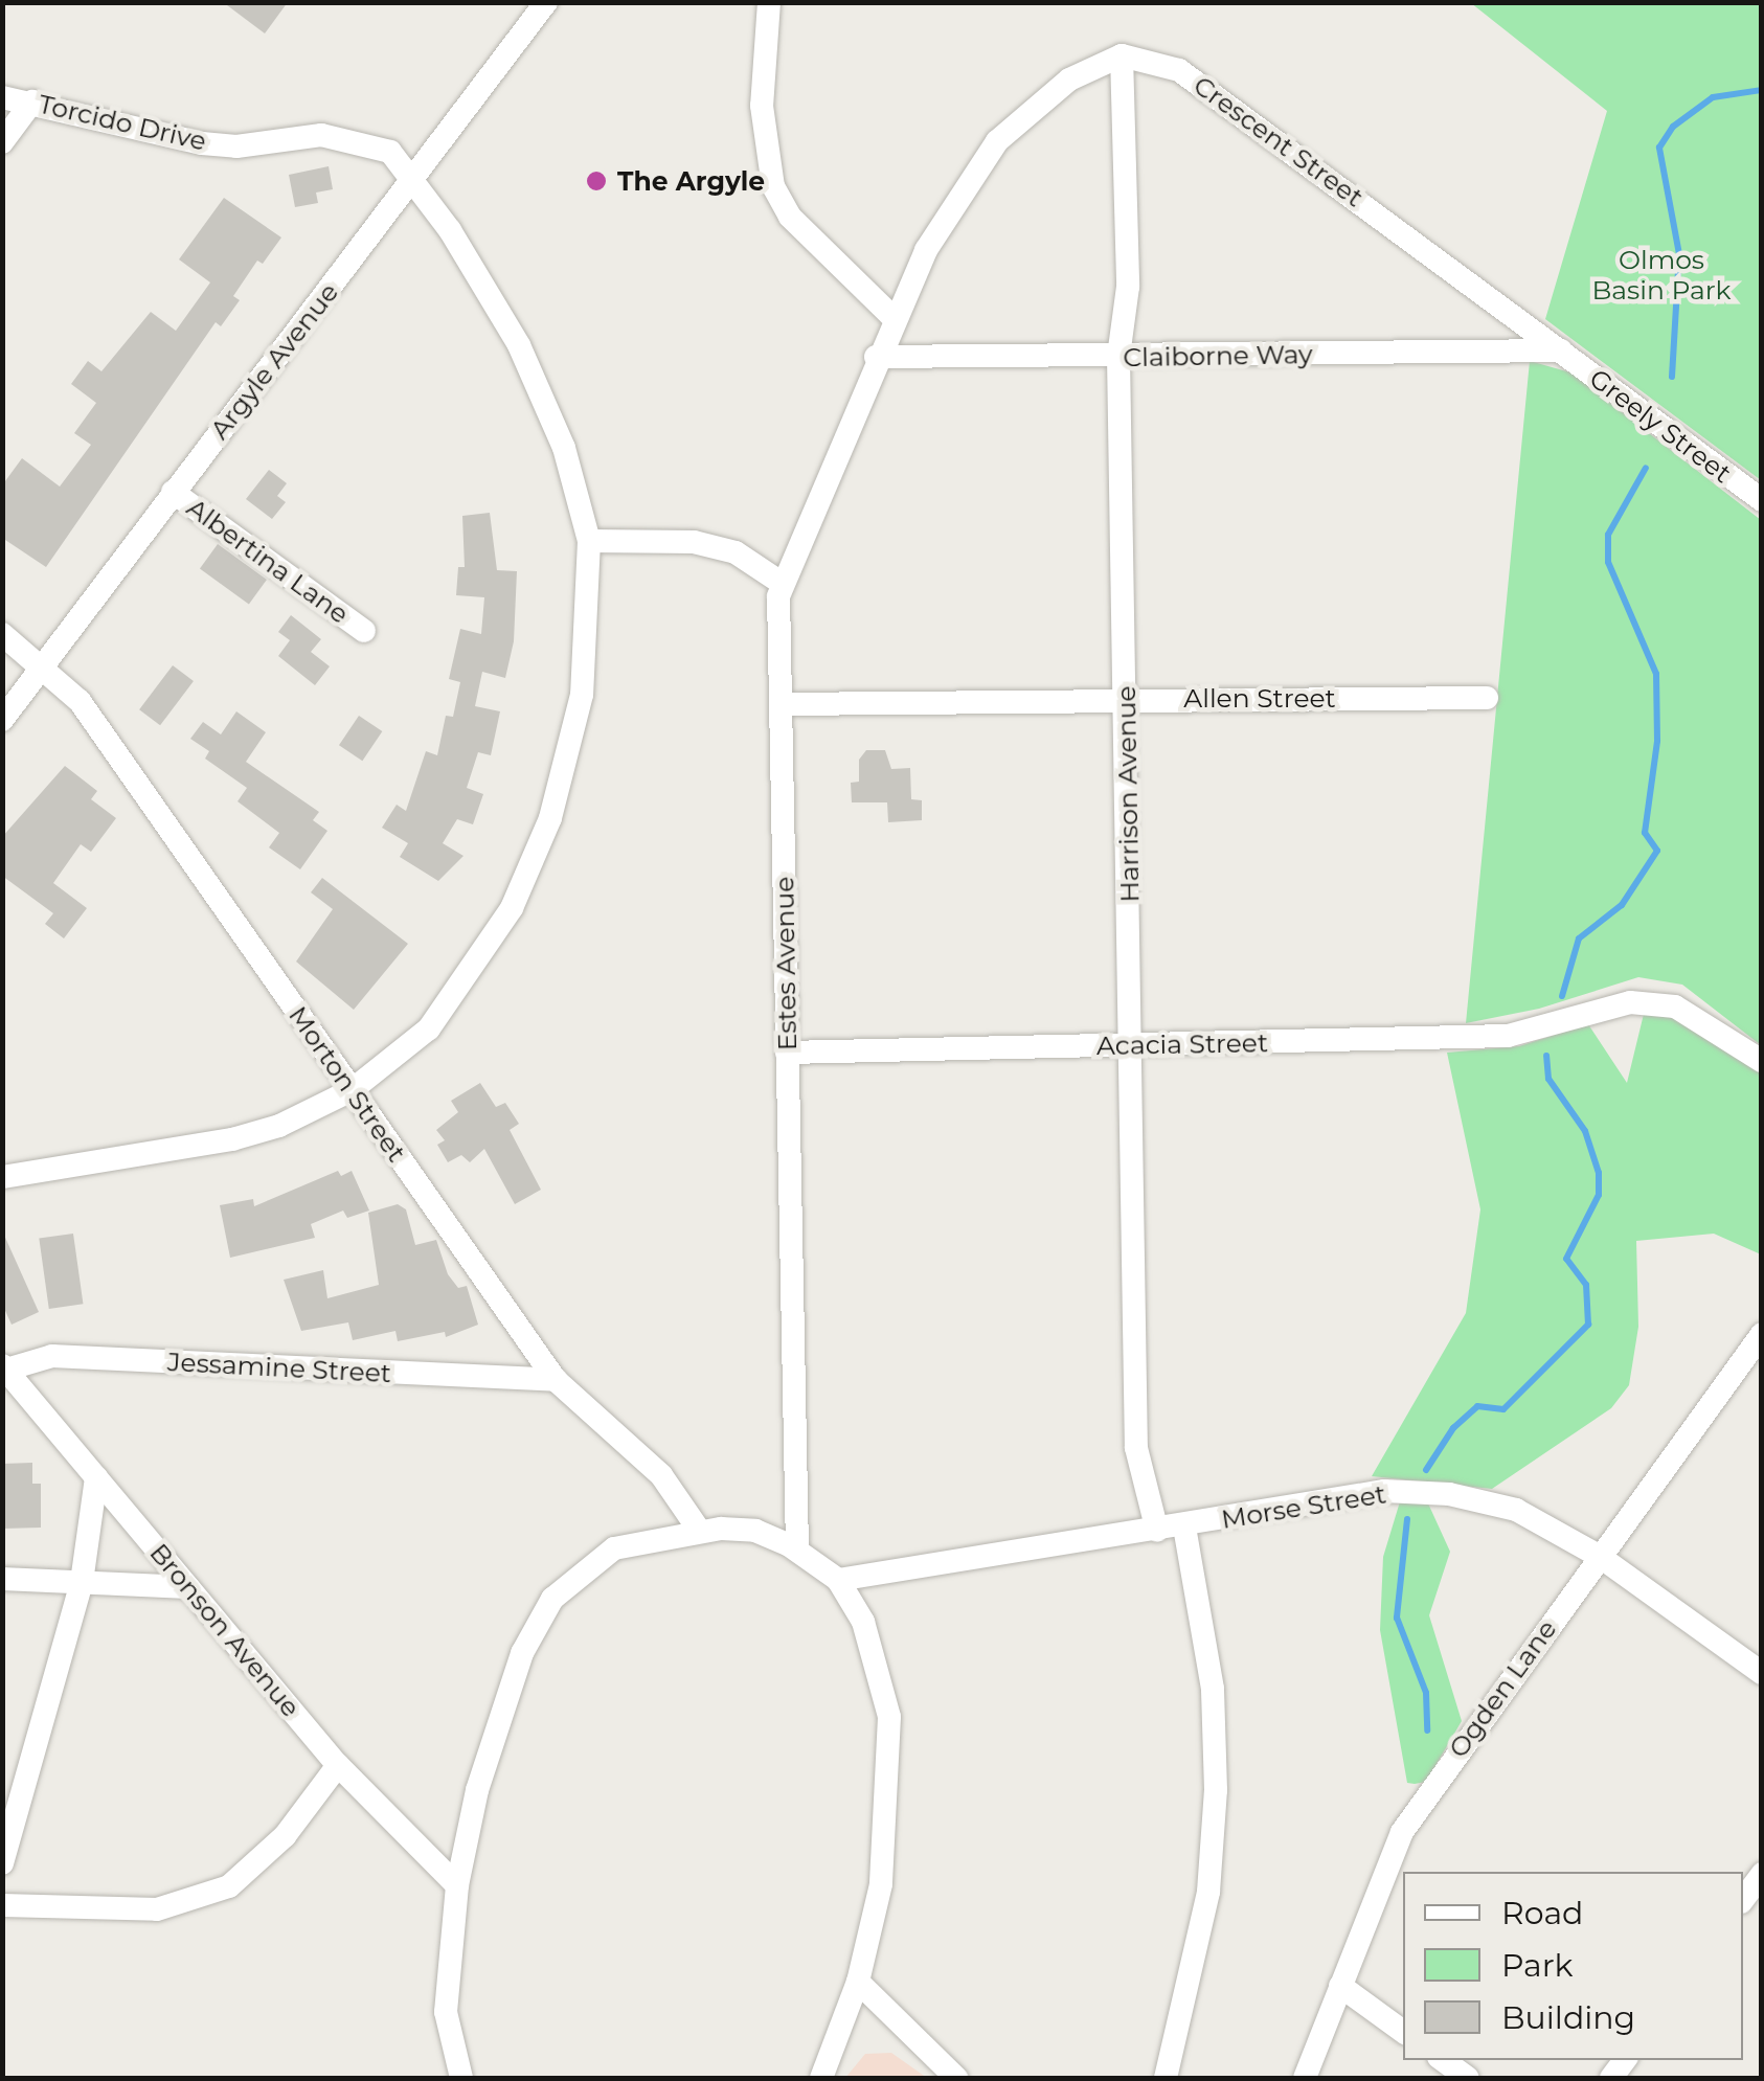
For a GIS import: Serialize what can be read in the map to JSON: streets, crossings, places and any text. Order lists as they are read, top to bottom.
{
  "streets": {
    "street": [
      "Torcido Drive",
      "Crescent Street",
      "Claiborne Way",
      "Argyle Avenue",
      "Greely Street",
      "Albertina Lane",
      "Allen Street",
      "Harrison Avenue",
      "Estes Avenue",
      "Acacia Street",
      "Morton Street",
      "Jessamine Street",
      "Morse Street",
      "Bronson Avenue",
      "Ogden Lane"
    ]
  },
  "crossings": [
    ["Torcido Drive", "Argyle Avenue"],
    ["Torcido Drive", "Morton Street"],
    ["Crescent Street", "Claiborne Way"],
    ["Crescent Street", "Greely Street"],
    ["Crescent Street", "Harrison Avenue"],
    ["Claiborne Way", "Greely Street"],
    ["Claiborne Way", "Harrison Avenue"],
    ["Argyle Avenue", "Albertina Lane"],
    ["Argyle Avenue", "Morton Street"],
    ["Allen Street", "Harrison Avenue"],
    ["Allen Street", "Estes Avenue"],
    ["Harrison Avenue", "Acacia Street"],
    ["Harrison Avenue", "Morse Street"],
    ["Estes Avenue", "Acacia Street"],
    ["Morton Street", "Jessamine Street"],
    ["Jessamine Street", "Bronson Avenue"],
    ["Morse Street", "Ogden Lane"]
  ],
  "parks": ["Olmos Basin Park"],
  "places": ["The Argyle"],
  "legend": ["Road", "Park", "Building"]
}
